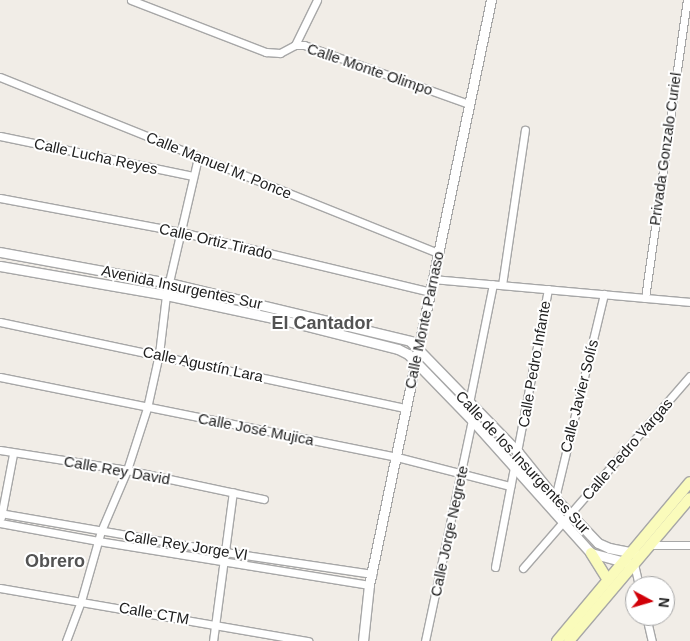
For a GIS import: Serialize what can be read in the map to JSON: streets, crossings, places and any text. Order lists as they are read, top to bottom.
{
  "streets": {
    "street": [
      "Calle Monte Olimpo",
      "Privada Gonzalo Curiel",
      "Calle Lucha Reyes",
      "Calle Manuel M. Ponce",
      "Calle Ortiz Tirado",
      "Avenida Insurgentes Sur",
      "Calle Monte Parnaso",
      "Calle Agustín Lara",
      "Calle Pedro Infante",
      "Calle Javier Solís",
      "Calle José Mujica",
      "Calle Pedro Vargas",
      "Calle de los Insurgentes Sur",
      "Calle Rey David",
      "Calle Jorge Negrete",
      "Calle Rey Jorge VI",
      "Calle CTM"
    ]
  },
  "crossings": [
    ["Calle Monte Olimpo", "Calle Monte Parnaso"],
    ["Calle Manuel M. Ponce", "Calle Monte Parnaso"],
    ["Calle Ortiz Tirado", "Calle Monte Parnaso"],
    ["Avenida Insurgentes Sur", "Calle Monte Parnaso"],
    ["Avenida Insurgentes Sur", "Calle de los Insurgentes Sur"],
    ["Calle Monte Parnaso", "Calle Agustín Lara"],
    ["Calle Monte Parnaso", "Calle José Mujica"],
    ["Calle Monte Parnaso", "Calle de los Insurgentes Sur"],
    ["Calle Monte Parnaso", "Calle Rey Jorge VI"],
    ["Calle Pedro Infante", "Calle José Mujica"],
    ["Calle Pedro Infante", "Calle de los Insurgentes Sur"],
    ["Calle Javier Solís", "Calle de los Insurgentes Sur"],
    ["Calle José Mujica", "Calle Jorge Negrete"],
    ["Calle Pedro Vargas", "Calle de los Insurgentes Sur"],
    ["Calle de los Insurgentes Sur", "Calle Jorge Negrete"]
  ],
  "districts": ["El Cantador", "Obrero"],
  "north": "right"
}
